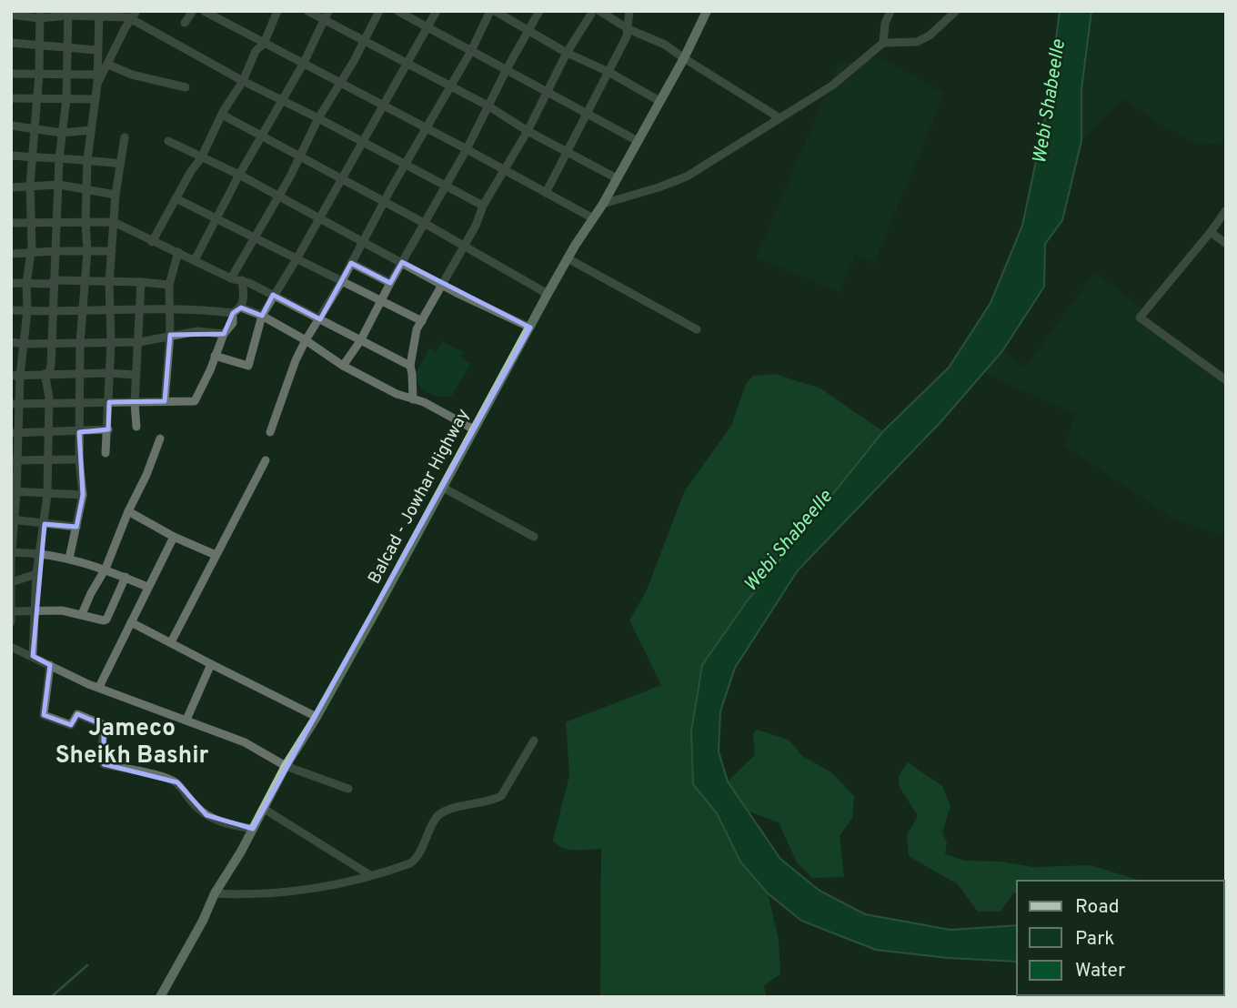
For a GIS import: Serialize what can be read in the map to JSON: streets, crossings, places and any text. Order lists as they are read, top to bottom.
{
  "streets": {
    "main road": ["Balcad - Jowhar Highway"]
  },
  "districts": ["Jameco Sheikh Bashir"],
  "water": ["Webi Shabeelle"],
  "legend": ["Road", "Park", "Water"]
}
